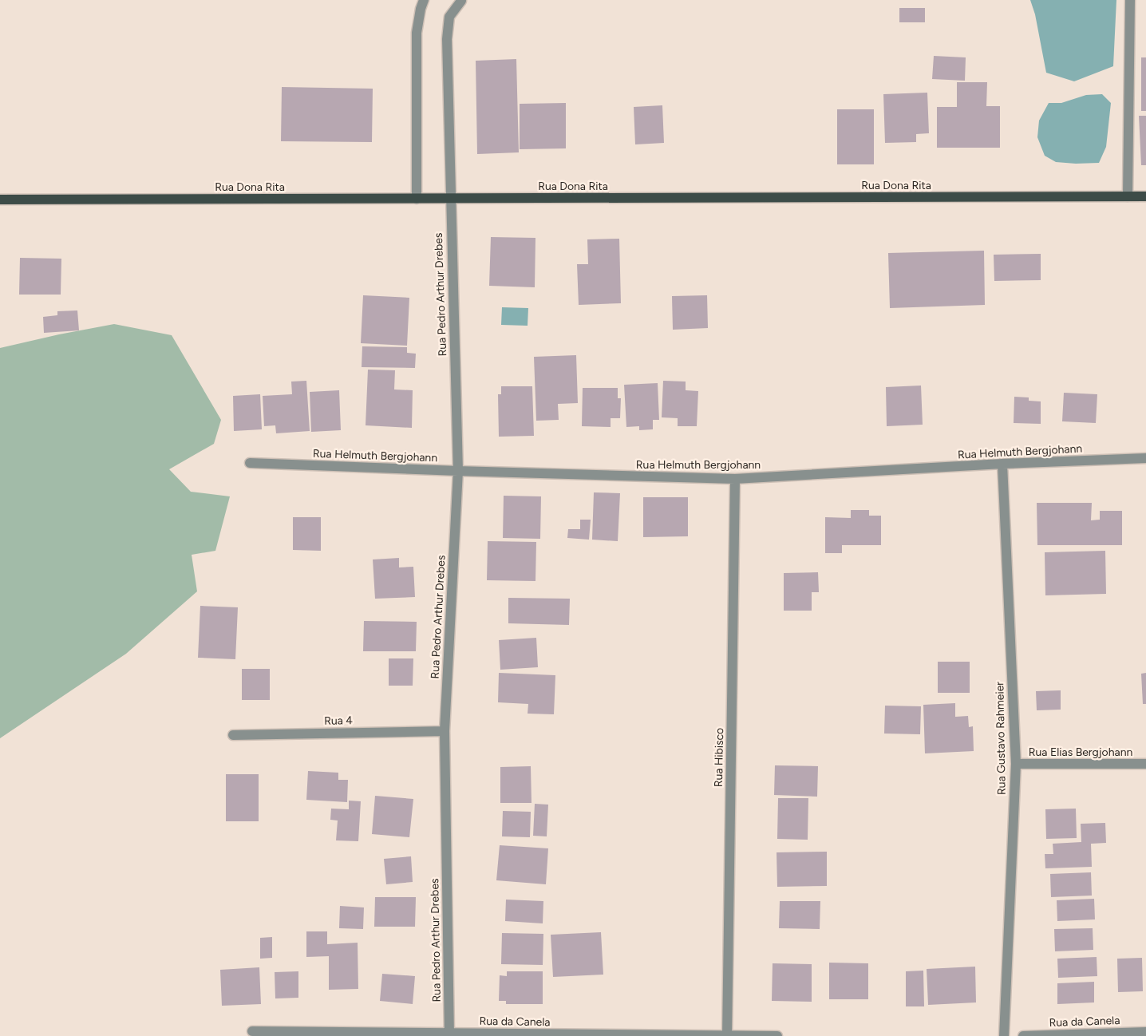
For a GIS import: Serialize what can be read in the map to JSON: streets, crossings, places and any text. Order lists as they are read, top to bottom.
{
  "streets": {
    "main road": ["Rua Dona Rita"],
    "street": [
      "Rua Pedro Arthur Drebes",
      "Rua Helmuth Bergjohann",
      "Rua 4",
      "Rua Gustavo Rahmeier",
      "Rua Elias Bergjohann",
      "Rua Hibisco",
      "Rua da Canela"
    ]
  },
  "crossings": [
    ["Rua Dona Rita", "Rua Pedro Arthur Drebes"],
    ["Rua Pedro Arthur Drebes", "Rua Helmuth Bergjohann"],
    ["Rua Pedro Arthur Drebes", "Rua 4"],
    ["Rua Pedro Arthur Drebes", "Rua da Canela"],
    ["Rua Helmuth Bergjohann", "Rua Gustavo Rahmeier"],
    ["Rua Helmuth Bergjohann", "Rua Hibisco"],
    ["Rua Gustavo Rahmeier", "Rua Elias Bergjohann"],
    ["Rua Hibisco", "Rua da Canela"]
  ]
}
